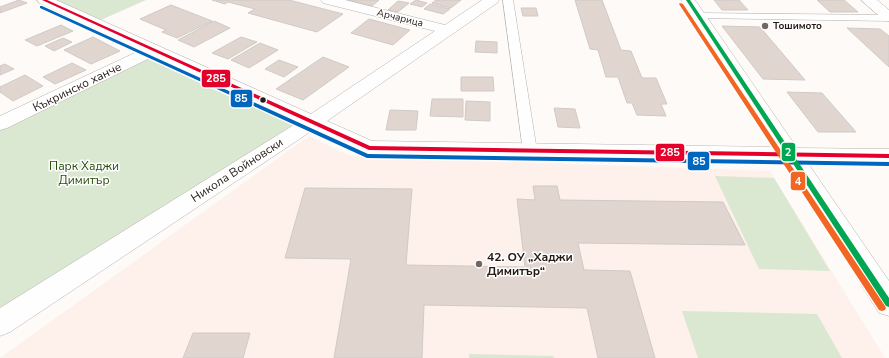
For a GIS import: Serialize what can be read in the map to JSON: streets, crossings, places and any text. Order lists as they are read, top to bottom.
{
  "streets": {
    "street": ["Арчарица", "Къкринско ханче", "Никола Войновски"]
  },
  "crossings": [
    ["Арчарица", "Никола Войновски"]
  ],
  "parks": ["Парк Хаджи Димитър"],
  "places": ["Тошимото", "42. ОУ „Хаджи Димитър“"],
  "lines": [
    "transit line 285",
    "transit line 2",
    "transit line 4",
    "transit line 85"
  ]
}
